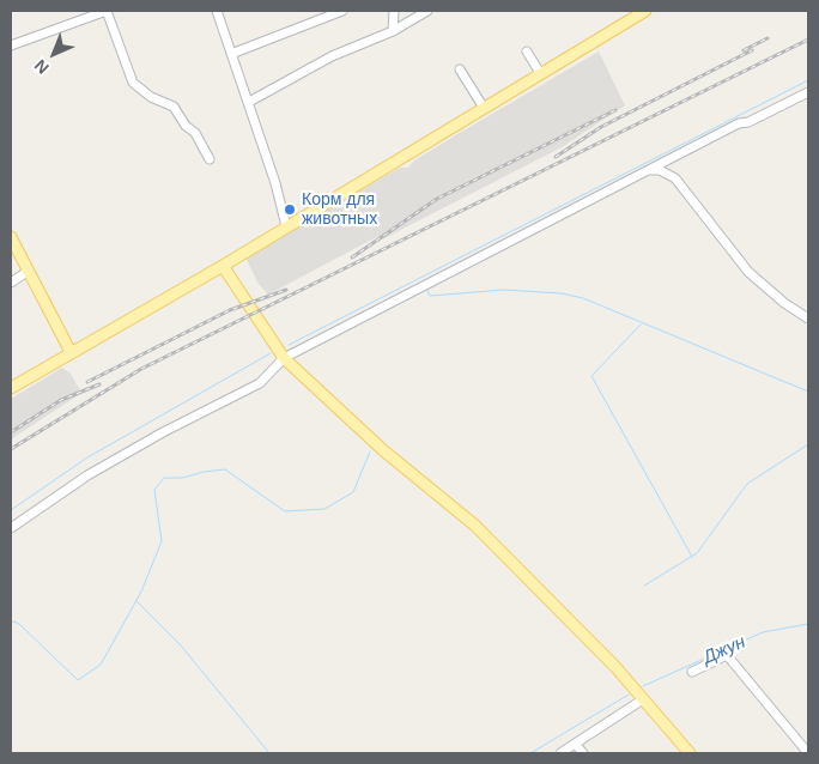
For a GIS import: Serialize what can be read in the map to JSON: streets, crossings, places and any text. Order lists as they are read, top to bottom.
{
  "water": ["Джун"],
  "places": ["Корм для животных"],
  "north": "bottom left"
}
